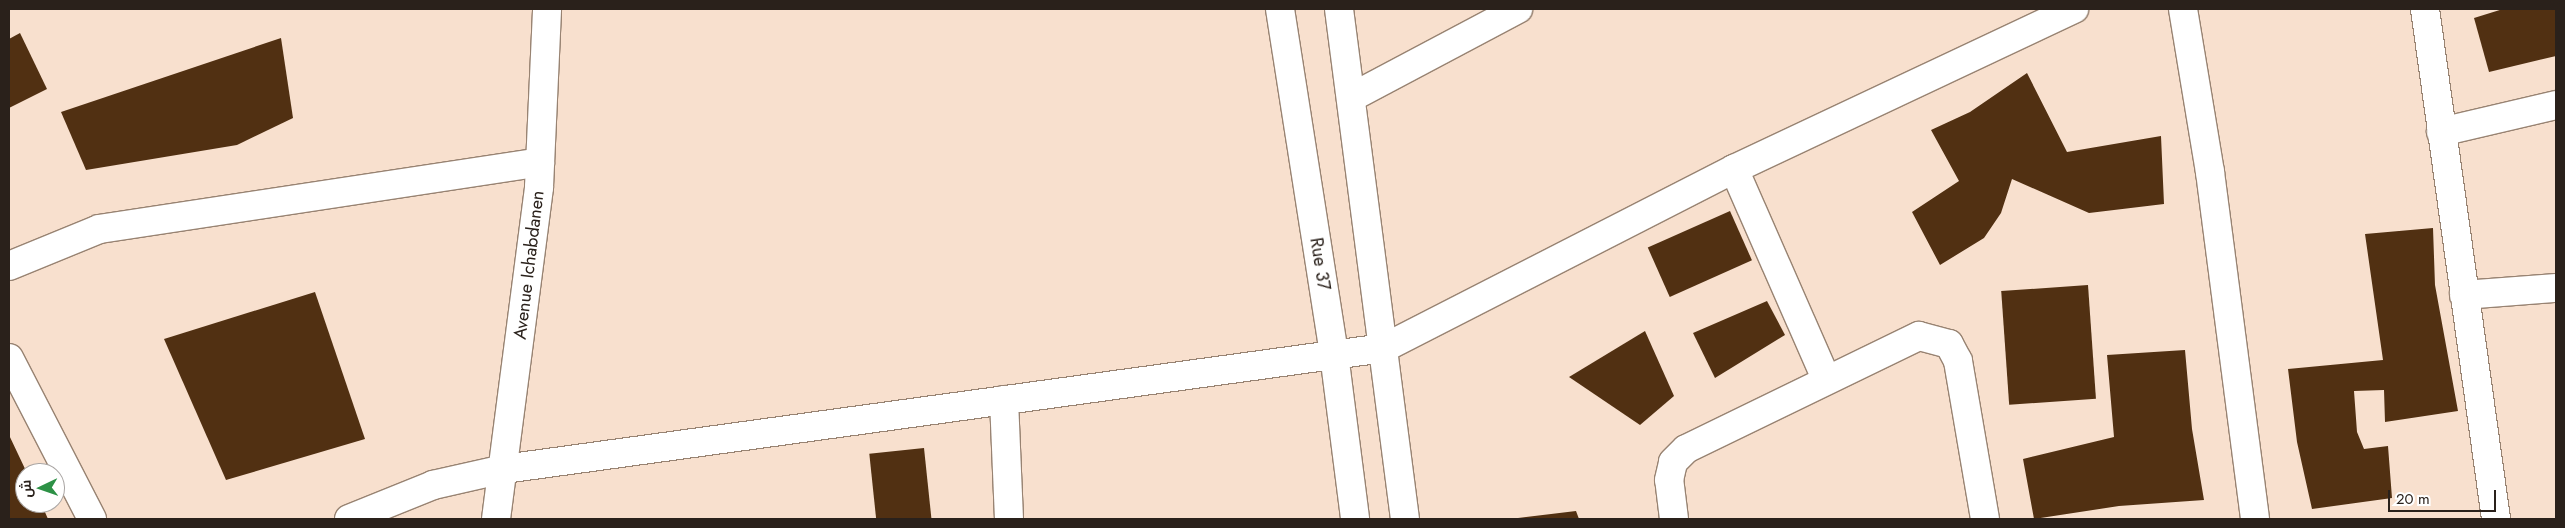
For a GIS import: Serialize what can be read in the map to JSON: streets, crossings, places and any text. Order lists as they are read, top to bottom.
{
  "streets": {
    "street": ["Rue 37", "Avenue Ichabdanen"]
  },
  "scale_bar": "20 m",
  "north": "left"
}
